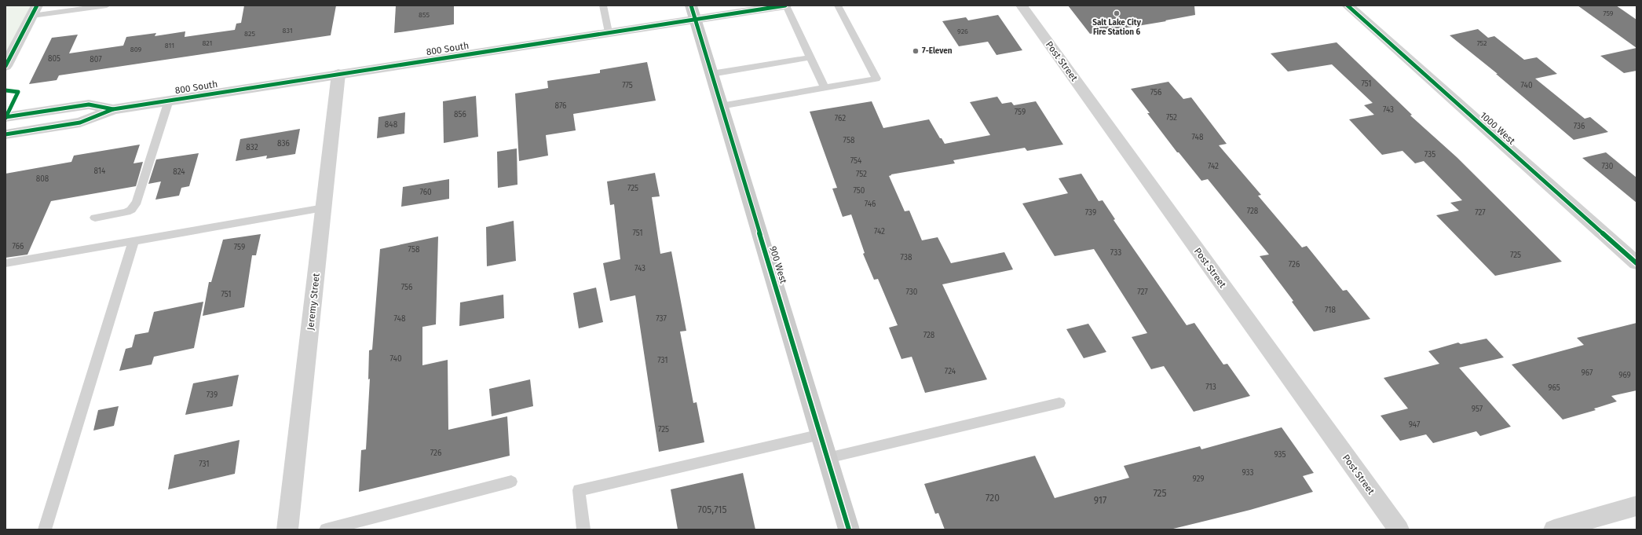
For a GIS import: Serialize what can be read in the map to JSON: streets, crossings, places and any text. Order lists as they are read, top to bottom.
{
  "streets": {
    "main road": ["900 West"],
    "street": [
      "800 South",
      "Post Street",
      "1000 West",
      "Jeremy Street"
    ]
  },
  "crossings": [
    ["800 South", "900 West"],
    ["800 South", "Jeremy Street"]
  ],
  "places": ["Salt Lake City Fire Station 6", "7-Eleven"],
  "house_numbers": [
    "759",
    "855",
    "831",
    "926",
    "825",
    "821",
    "752",
    "811",
    "809",
    "805",
    "807",
    "751",
    "775",
    "740",
    "756",
    "876",
    "743",
    "759",
    "856",
    "752",
    "762",
    "848",
    "736",
    "748",
    "758",
    "836",
    "832",
    "735",
    "754",
    "742",
    "730",
    "814",
    "824",
    "752",
    "808",
    "725",
    "750",
    "760",
    "746",
    "728",
    "739",
    "727",
    "742",
    "751",
    "766",
    "759",
    "758",
    "733",
    "725",
    "738",
    "726",
    "743",
    "756",
    "730",
    "727",
    "751",
    "718",
    "748",
    "737",
    "728",
    "740",
    "731",
    "724",
    "967",
    "969",
    "713",
    "965",
    "739",
    "957",
    "947",
    "725",
    "726",
    "935",
    "731",
    "933",
    "929",
    "725",
    "720",
    "917",
    "705,715"
  ]
}
